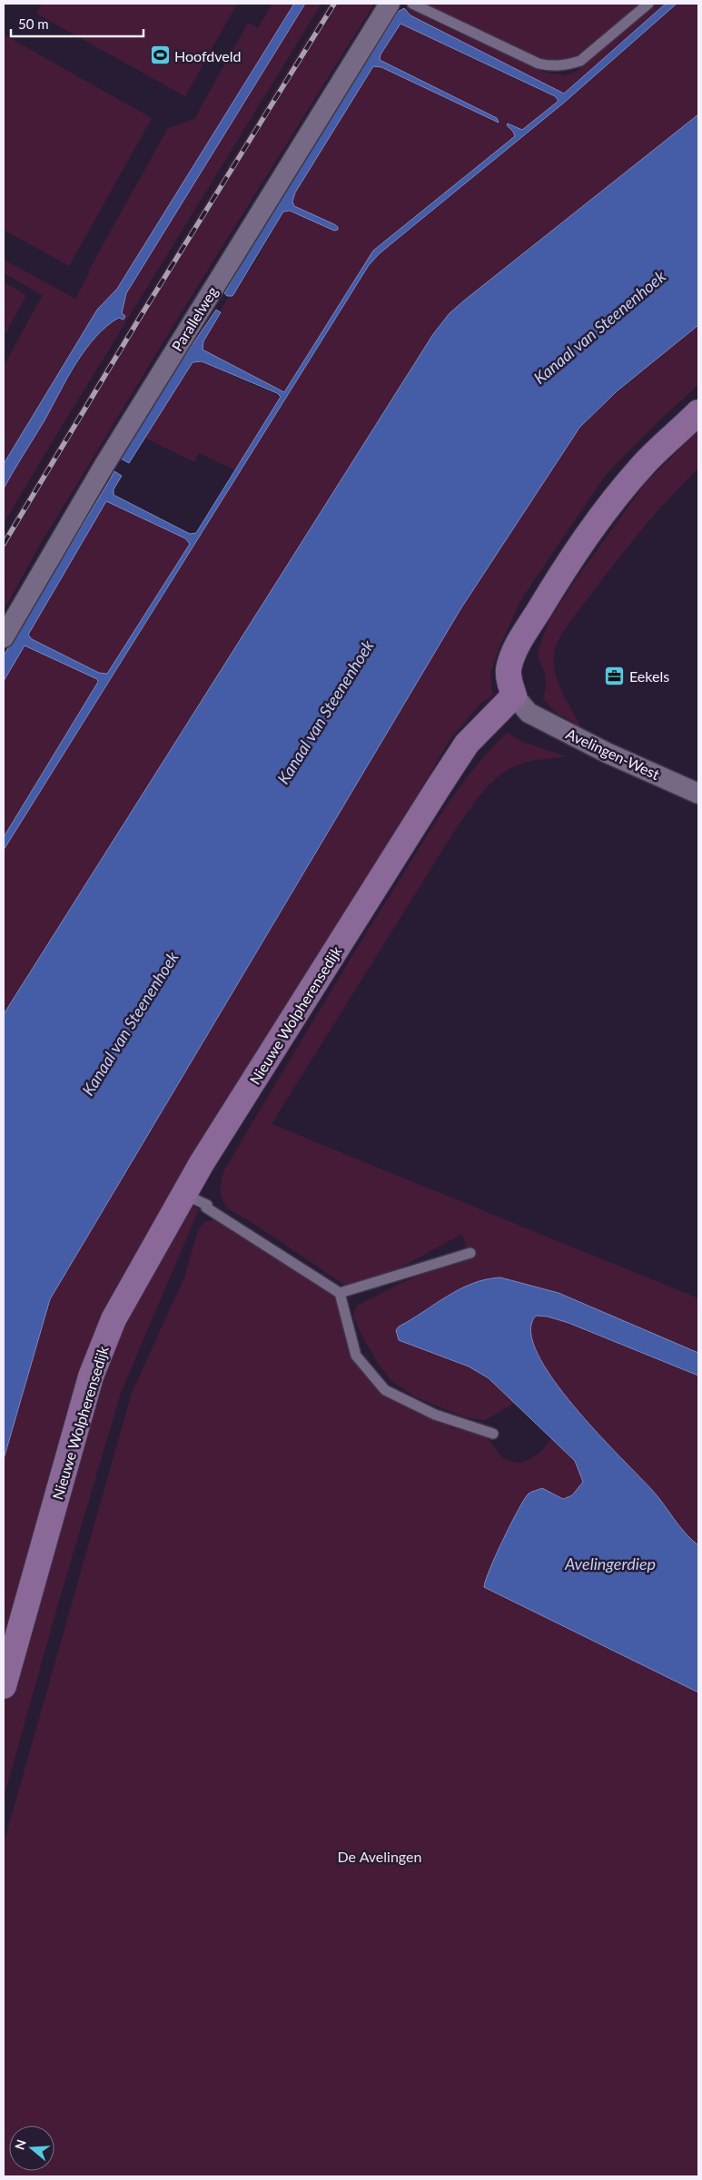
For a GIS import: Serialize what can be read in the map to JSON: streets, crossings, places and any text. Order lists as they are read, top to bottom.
{
  "streets": {
    "street": ["Parallelweg", "Avelingen-West", "Nieuwe Wolpherensedijk"]
  },
  "crossings": [
    ["Avelingen-West", "Nieuwe Wolpherensedijk"]
  ],
  "water": ["Kanaal van Steenenhoek", "Avelingerdiep"],
  "parks": ["De Avelingen"],
  "places": {
    "sports": ["Hoofdveld"],
    "office": ["Eekels"]
  },
  "scale_bar": "50 m",
  "north": "left"
}
